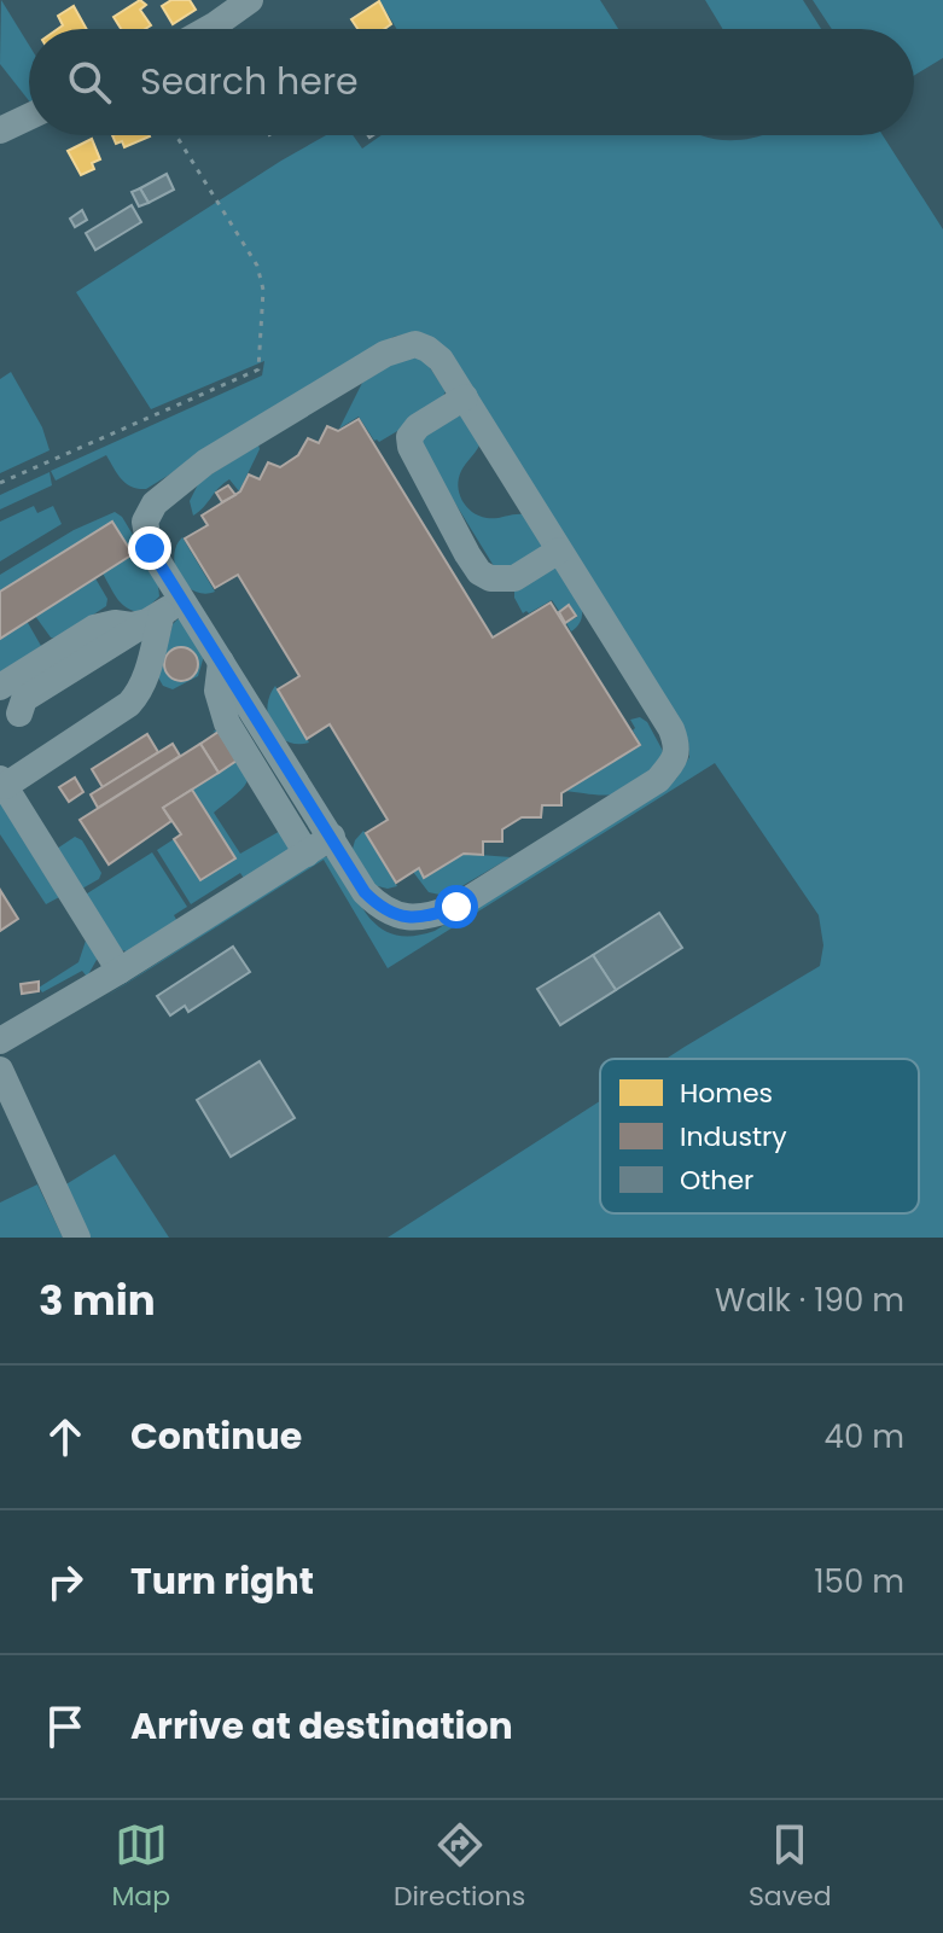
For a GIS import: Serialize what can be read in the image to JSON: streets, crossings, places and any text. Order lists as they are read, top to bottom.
{
  "legend": ["Homes", "Industry", "Other"],
  "page": {
    "search": "Search here",
    "heading": ["3 min", "Walk · 190 m"],
    "list": [
      ["Continue", "40 m"],
      ["Turn right", "150 m"],
      "Arrive at destination"
    ],
    "nav": ["Map", "Directions", "Saved"]
  }
}
